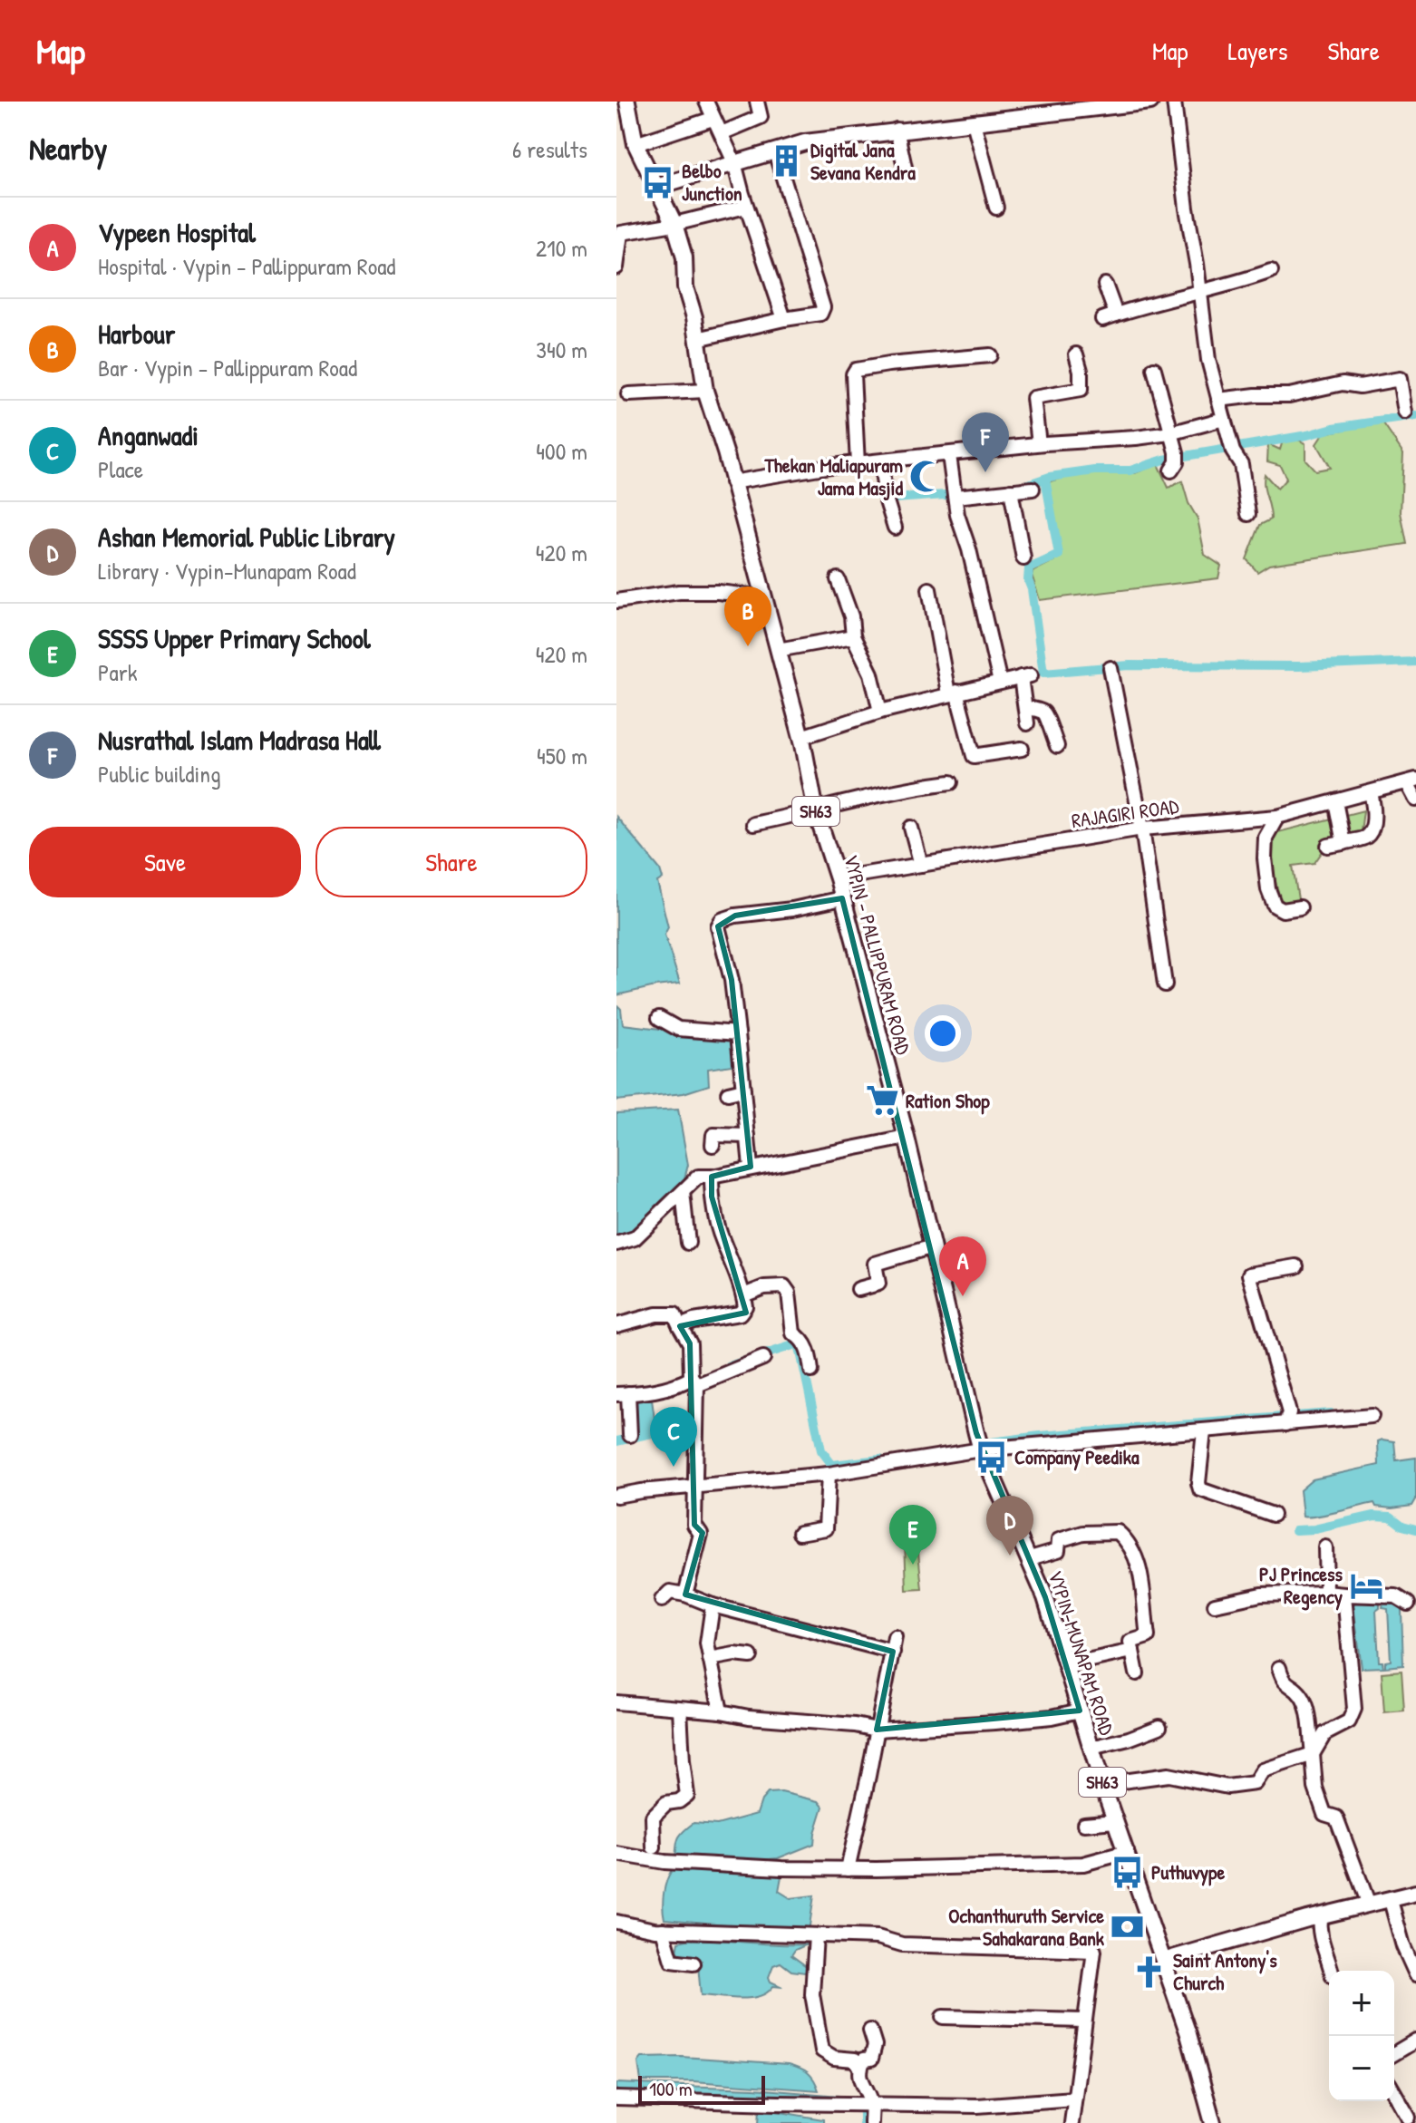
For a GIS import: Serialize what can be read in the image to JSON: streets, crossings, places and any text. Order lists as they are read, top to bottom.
{
  "streets": {
    "main road": ["SH63", "VYPIN - PALLIPPURAM ROAD", "VYPIN-MUNAPAM ROAD"],
    "street": ["RAJAGIRI ROAD"]
  },
  "crossings": [
    ["RAJAGIRI ROAD", "VYPIN - PALLIPPURAM ROAD"],
    ["VYPIN - PALLIPPURAM ROAD", "VYPIN-MUNAPAM ROAD"]
  ],
  "places": {
    "building": ["Digital Jana Sevana Kendra"],
    "bus stop": ["Belbo Junction", "Company Peedika", "Puthuvype"],
    "mosque": ["Thekan Maliapuram Jama Masjid"],
    "supermarket": ["Ration Shop"],
    "hotel": ["PJ Princess Regency"],
    "bank": ["Ochanthuruth Service Sahakarana Bank"],
    "church": ["Saint Antony's Church"]
  },
  "scale_bar": "100 m",
  "page": {
    "header": "Map",
    "nav": ["Map", "Layers", "Share"],
    "heading": ["Nearby", "6 results"],
    "list": [
      {
        "mark": "A",
        "name": "Vypeen Hospital",
        "note": "Hospital · Vypin - Pallippuram Road",
        "value": "210 m"
      },
      {
        "mark": "B",
        "name": "Harbour",
        "note": "Bar · Vypin - Pallippuram Road",
        "value": "340 m"
      },
      {
        "mark": "C",
        "name": "Anganwadi",
        "note": "Place",
        "value": "400 m"
      },
      {
        "mark": "D",
        "name": "Ashan Memorial Public Library",
        "note": "Library · Vypin-Munapam Road",
        "value": "420 m"
      },
      {
        "mark": "E",
        "name": "SSSS Upper Primary School",
        "note": "Park",
        "value": "420 m"
      },
      {
        "mark": "F",
        "name": "Nusrathal Islam Madrasa Hall",
        "note": "Public building",
        "value": "450 m"
      }
    ],
    "pins": [
      "F",
      "B",
      "A",
      "C",
      "D",
      "E"
    ],
    "buttons": ["Save", "Share"],
    "map_buttons": ["+", "−"],
    "scale": "100 m"
  }
}
